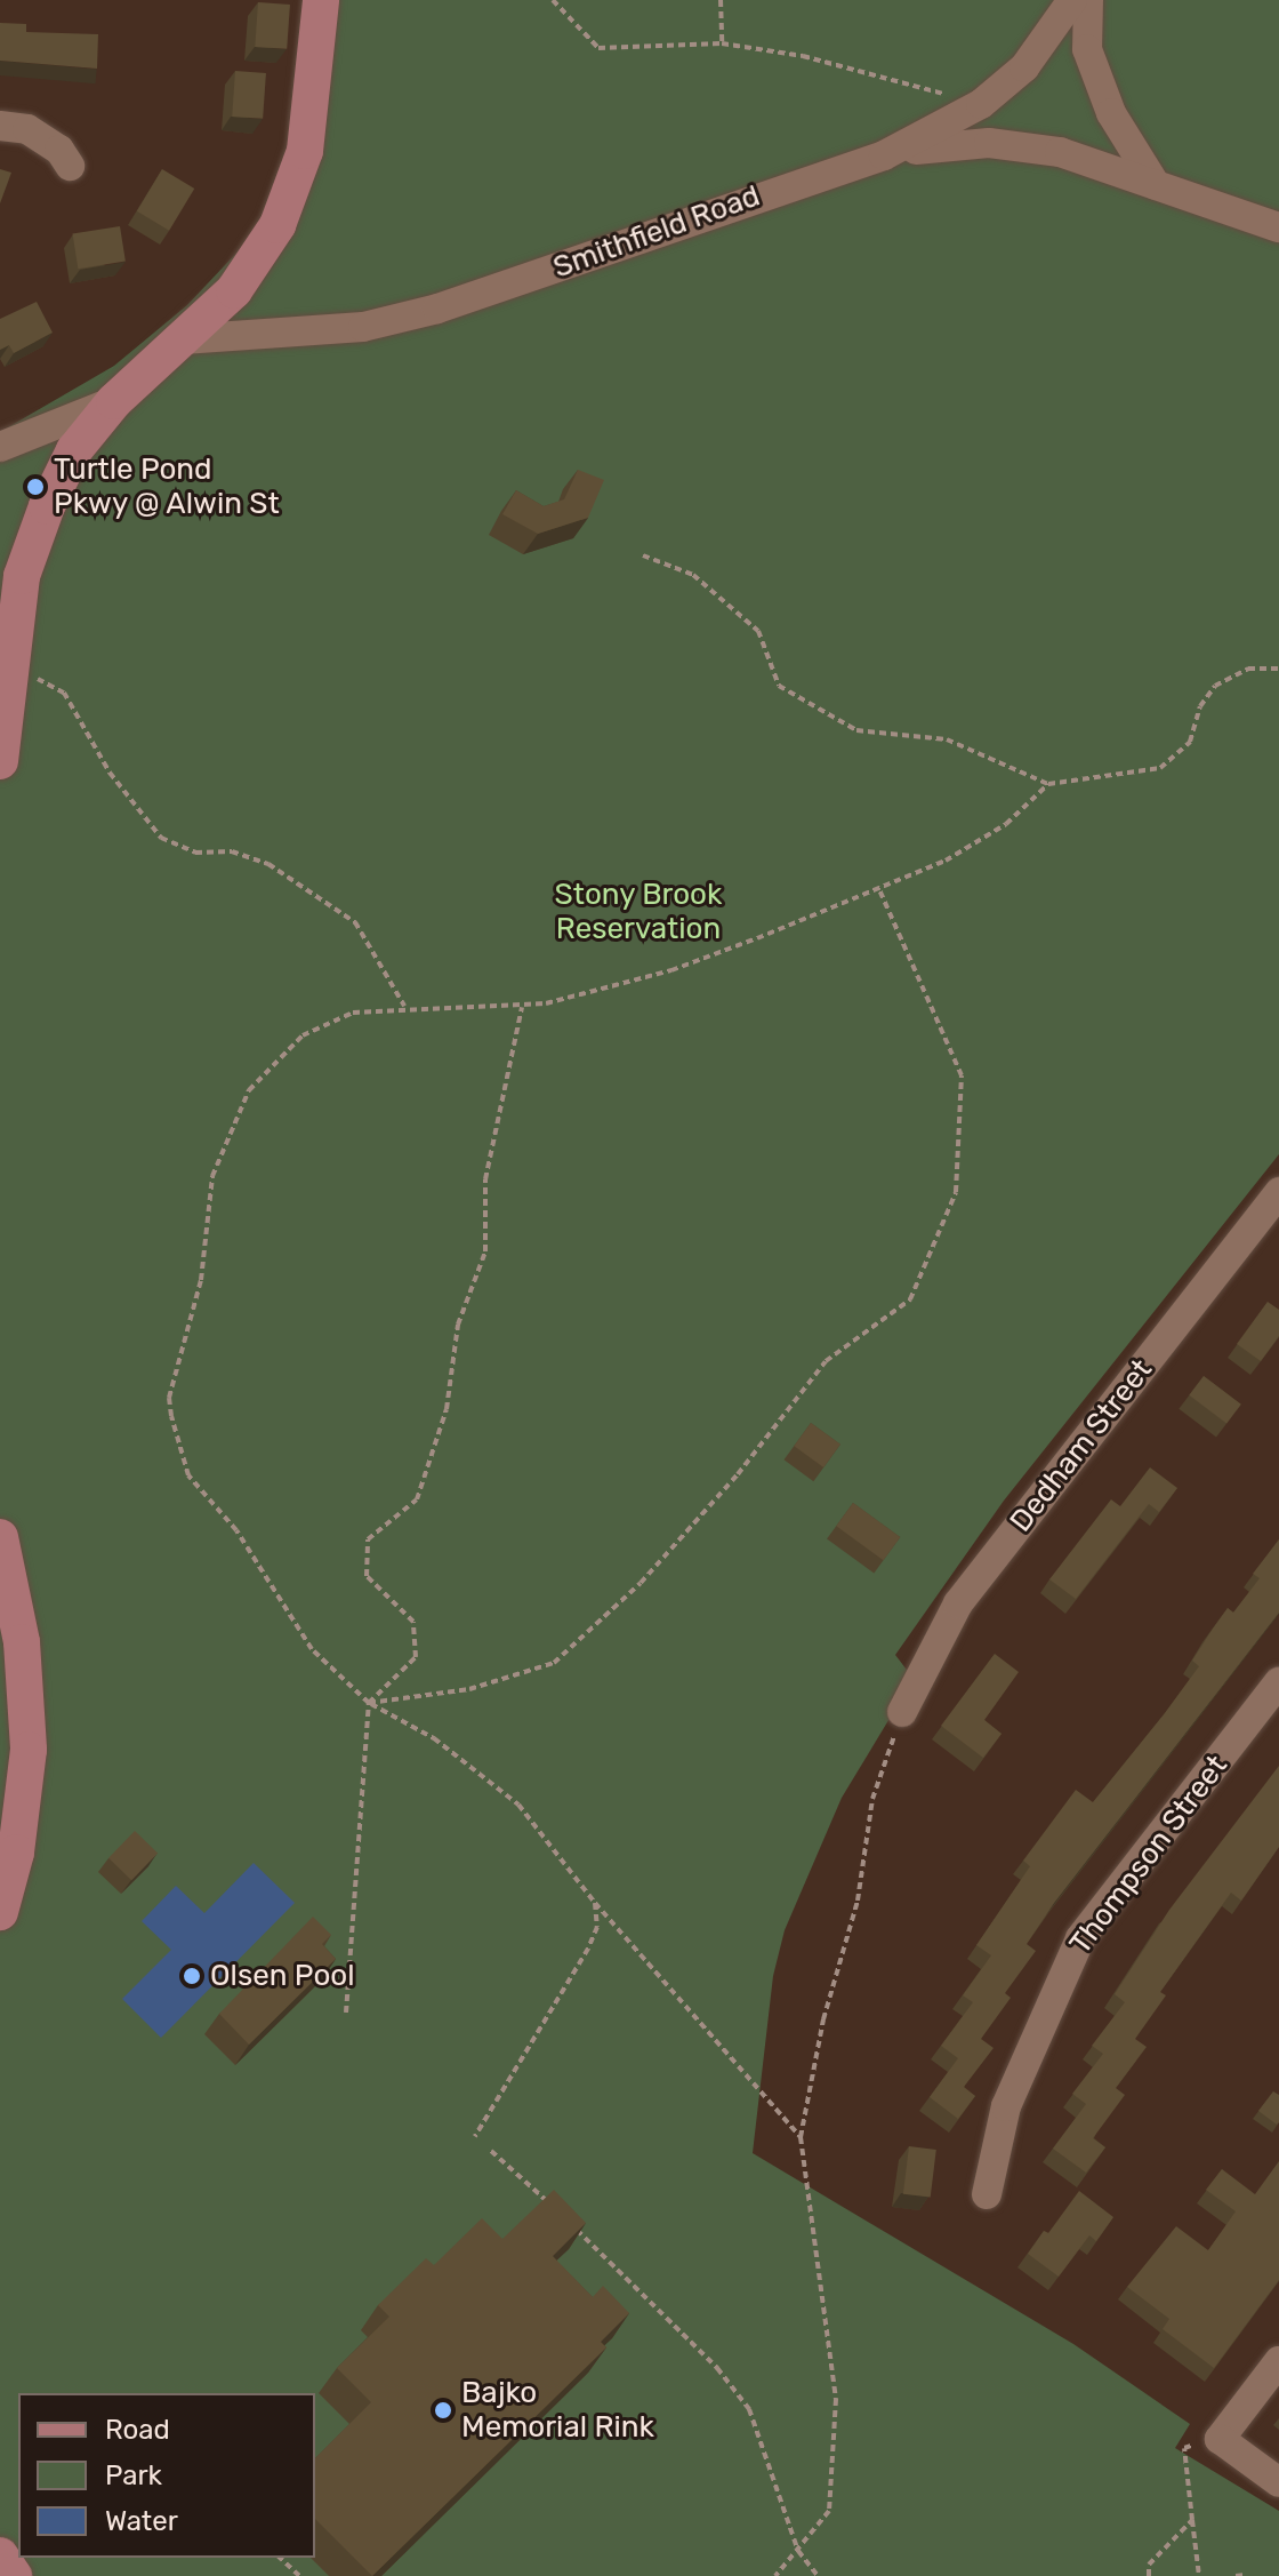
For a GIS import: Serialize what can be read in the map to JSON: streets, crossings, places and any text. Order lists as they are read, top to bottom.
{
  "streets": {
    "street": ["Smithfield Road", "Dedham Street", "Thompson Street"]
  },
  "parks": ["Stony Brook Reservation"],
  "places": ["Turtle Pond Pkwy @ Alwin St", "Olsen Pool", "Bajko Memorial Rink"],
  "legend": ["Road", "Park", "Water"]
}
